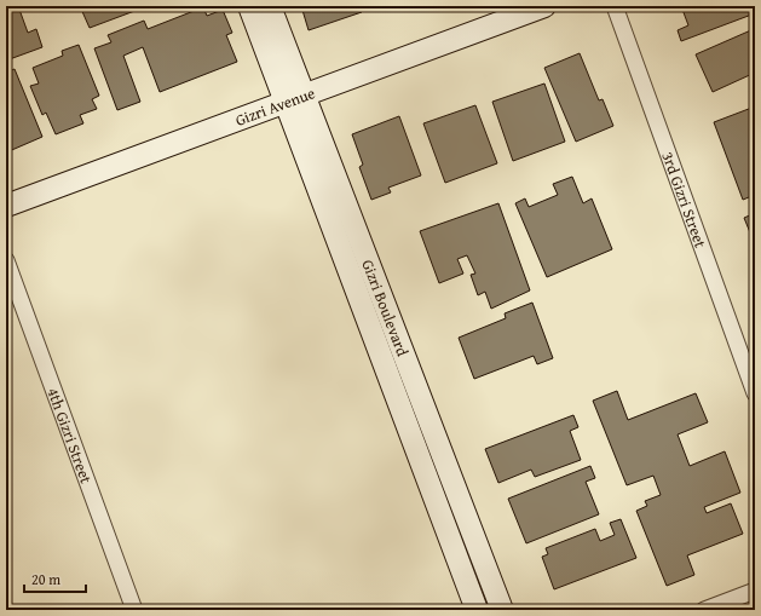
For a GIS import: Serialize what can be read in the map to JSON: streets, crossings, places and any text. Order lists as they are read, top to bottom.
{
  "streets": {
    "main road": ["Gizri Avenue", "Gizri Boulevard"],
    "street": ["3rd Gizri Street", "4th Gizri Street"]
  },
  "crossings": [
    ["Gizri Avenue", "Gizri Boulevard"]
  ],
  "scale_bar": "20 m"
}
